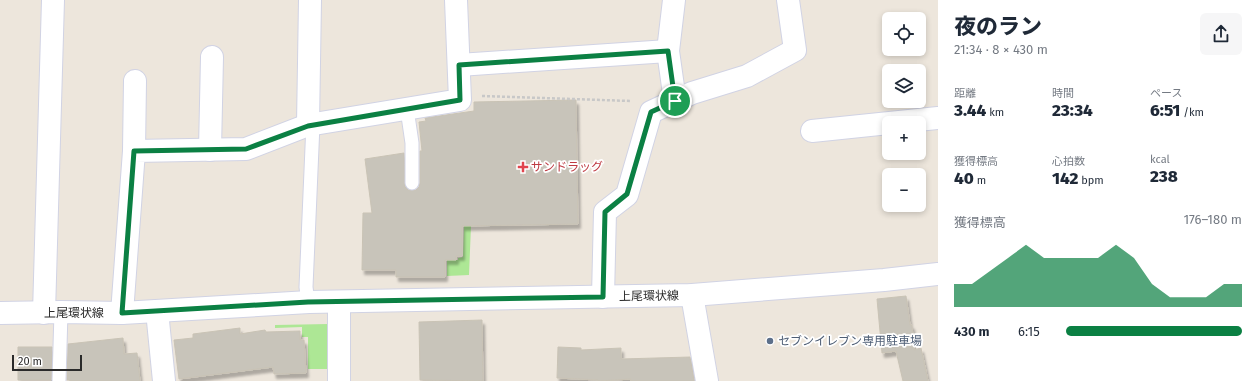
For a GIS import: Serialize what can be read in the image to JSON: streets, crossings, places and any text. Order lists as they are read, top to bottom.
{
  "streets": {
    "street": ["上尾環状線"]
  },
  "places": {
    "health": ["サンドラッグ"],
    "other": ["セブンイレブン専用駐車場"]
  },
  "scale_bar": "20 m",
  "page": {
    "heading": ["夜のラン", "21:34 · 8 × 430 m"],
    "map_buttons": ["+", "−"],
    "stats": [
      ["距離", "3.44 km"],
      ["時間", "23:34"],
      ["ペース", "6:51 /km"],
      ["獲得標高", "40 m"],
      ["心拍数", "142 bpm"],
      ["kcal", "238"]
    ],
    "chart": ["獲得標高", "176–180 m"],
    "list": [
      {
        "name": "430 m",
        "note": "6:15"
      }
    ],
    "scale": "20 m"
  }
}
